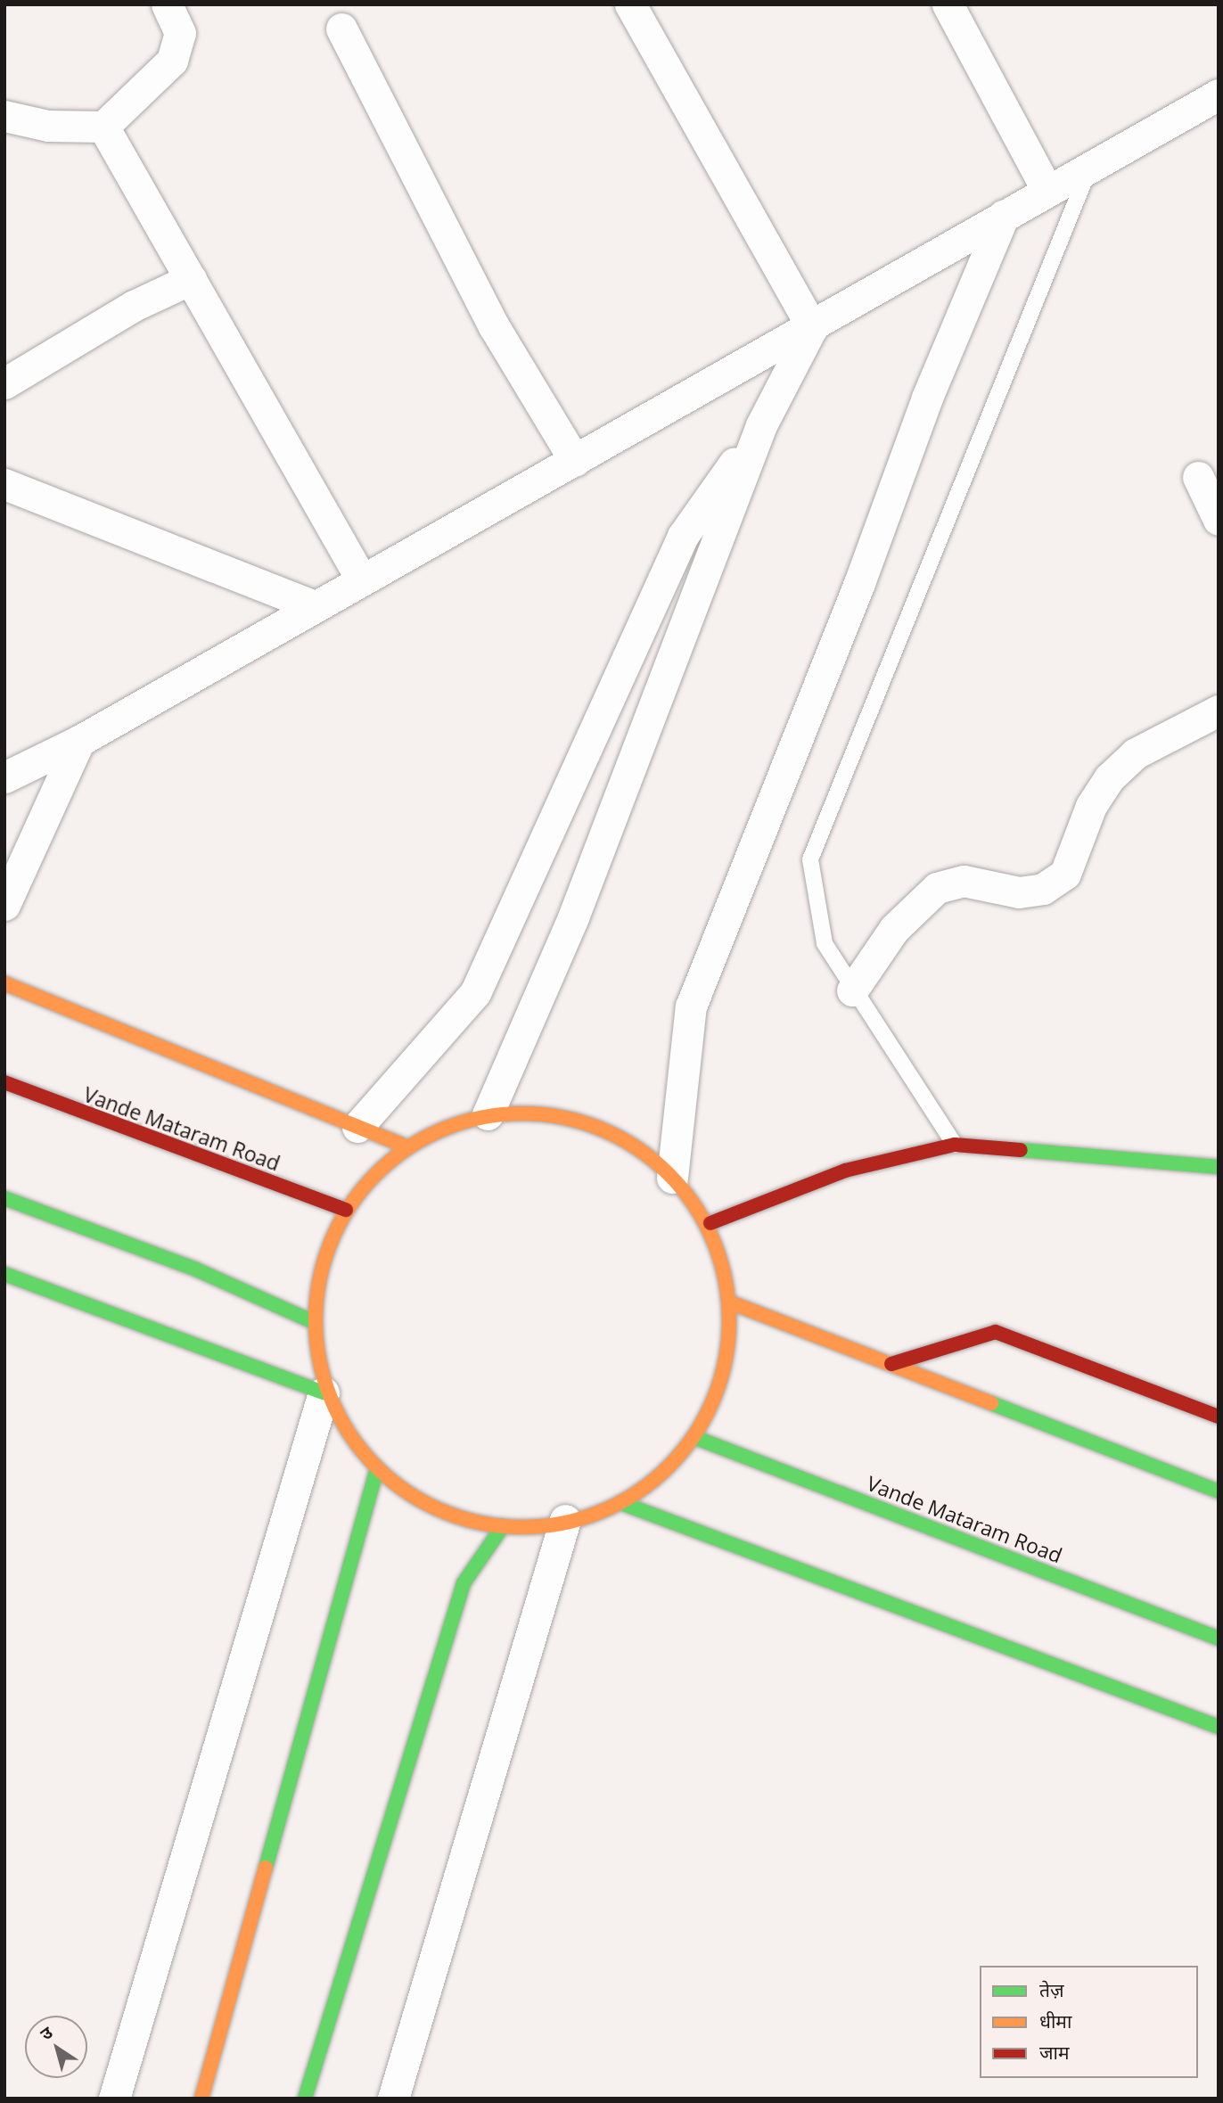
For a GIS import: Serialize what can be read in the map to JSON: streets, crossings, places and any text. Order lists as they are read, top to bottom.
{
  "streets": {
    "street": ["Vande Mataram Road"]
  },
  "legend": ["तेज़", "धीमा", "जाम"],
  "north": "top left"
}
